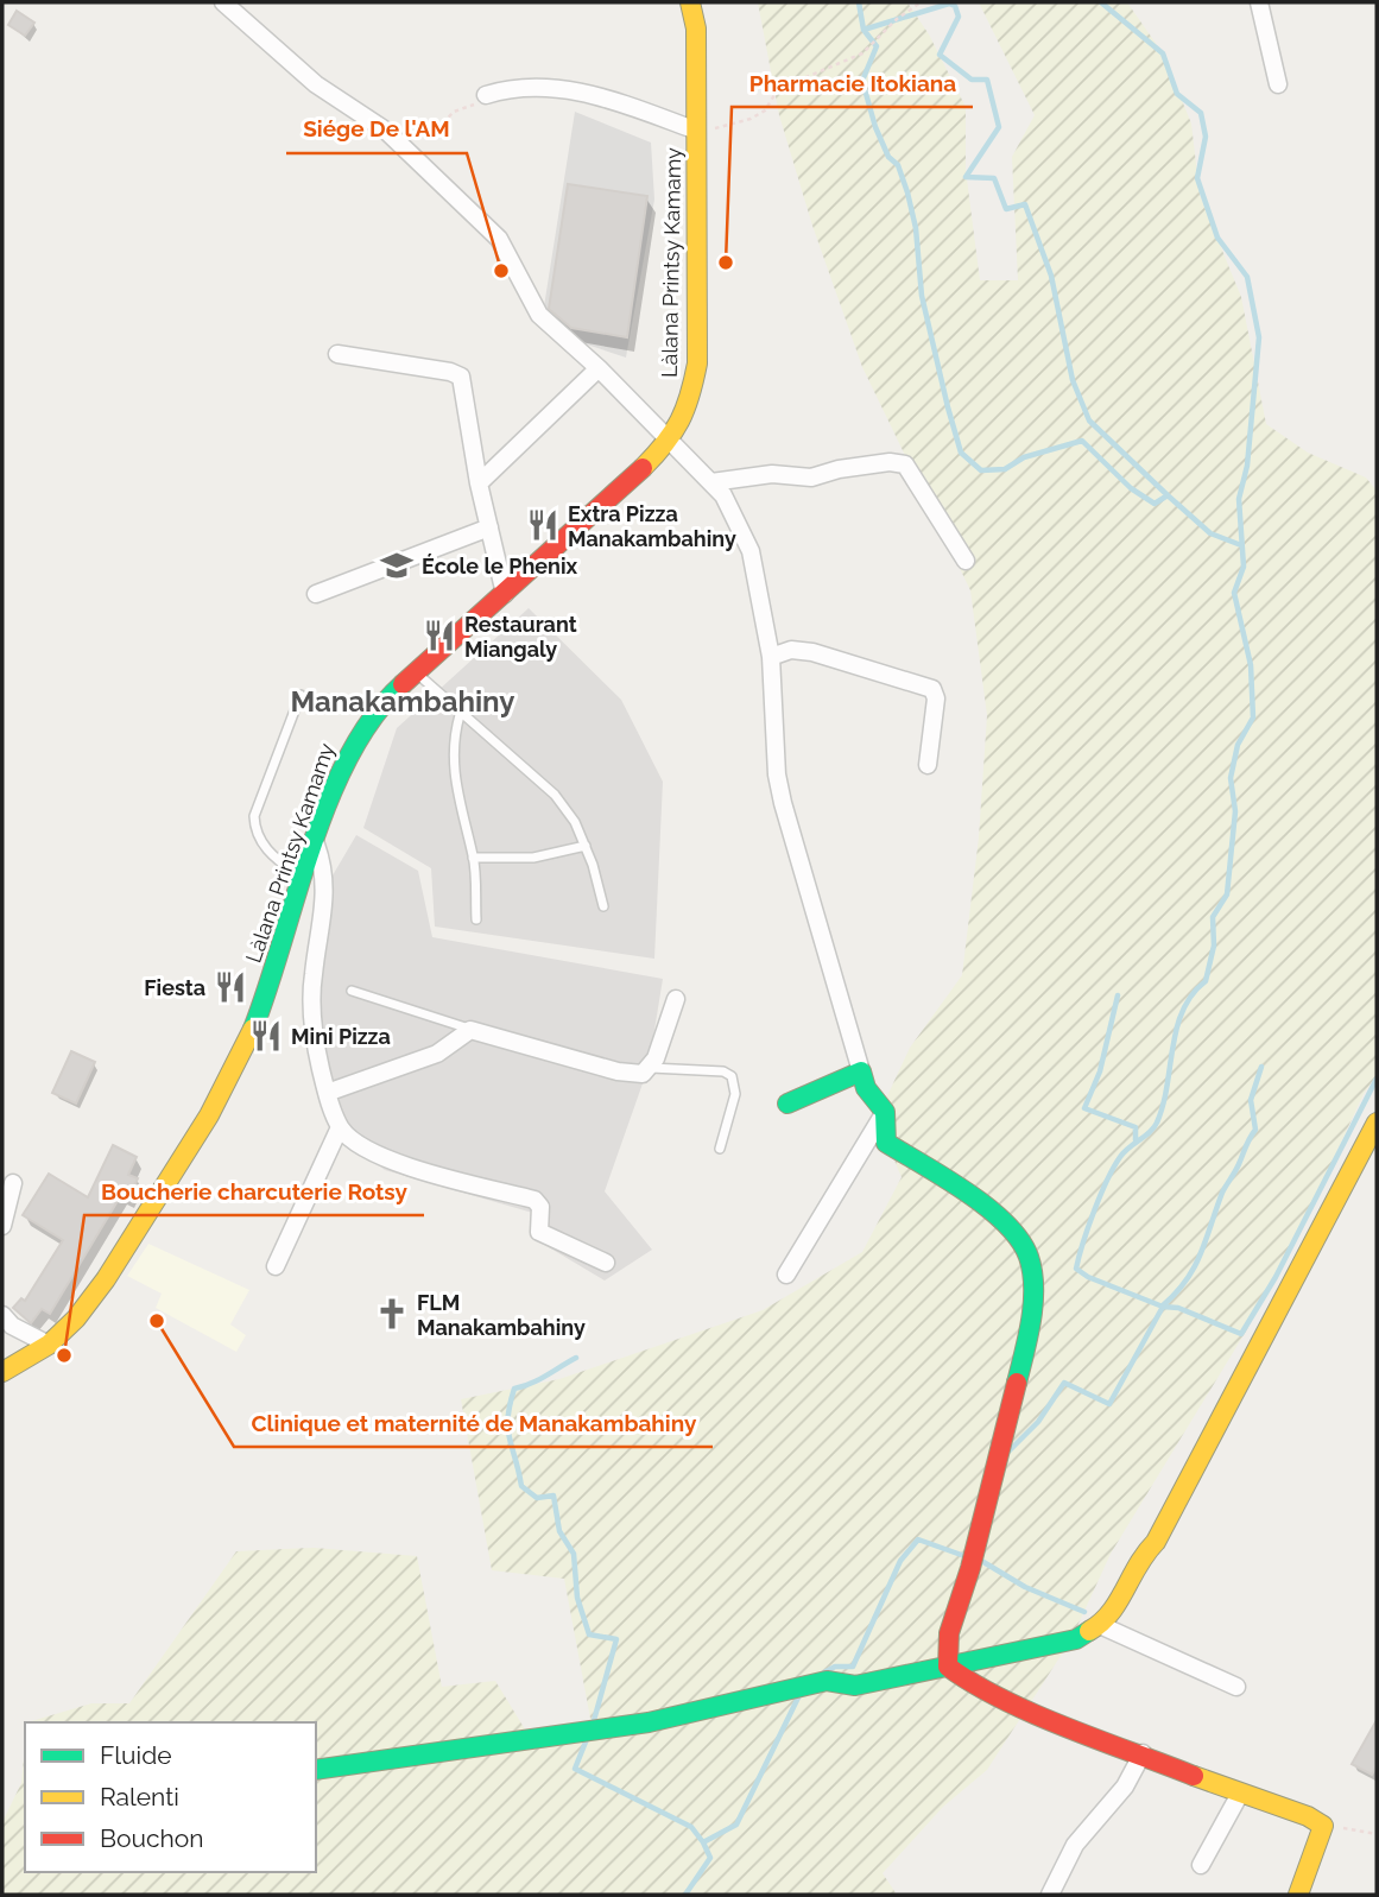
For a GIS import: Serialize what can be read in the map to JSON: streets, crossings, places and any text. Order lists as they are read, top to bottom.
{
  "streets": {
    "street": ["Làlana Printsy Kamamy"]
  },
  "districts": ["Manakambahiny"],
  "places": {
    "other": [
      "Pharmacie Itokiana",
      "Siége De l'AM",
      "Clinique et maternité de Manakambahiny",
      "Boucherie charcuterie Rotsy"
    ],
    "restaurant": [
      "Extra Pizza Manakambahiny",
      "Restaurant Miangaly",
      "Fiesta",
      "Mini Pizza"
    ],
    "school or university": ["École le Phenix"],
    "church": ["FLM Manakambahiny"]
  },
  "legend": ["Fluide", "Ralenti", "Bouchon"]
}
